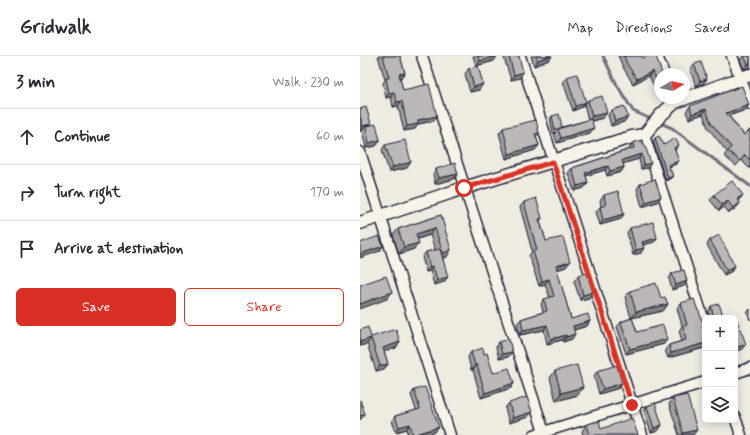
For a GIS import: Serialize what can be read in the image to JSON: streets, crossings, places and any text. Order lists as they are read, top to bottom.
{
  "north": "right",
  "page": {
    "header": "Gridwalk",
    "nav": ["Map", "Directions", "Saved"],
    "heading": ["3 min", "Walk · 230 m"],
    "list": [
      ["Continue", "60 m"],
      ["Turn right", "170 m"],
      "Arrive at destination"
    ],
    "buttons": ["Save", "Share"],
    "map_buttons": ["+", "−"]
  }
}
